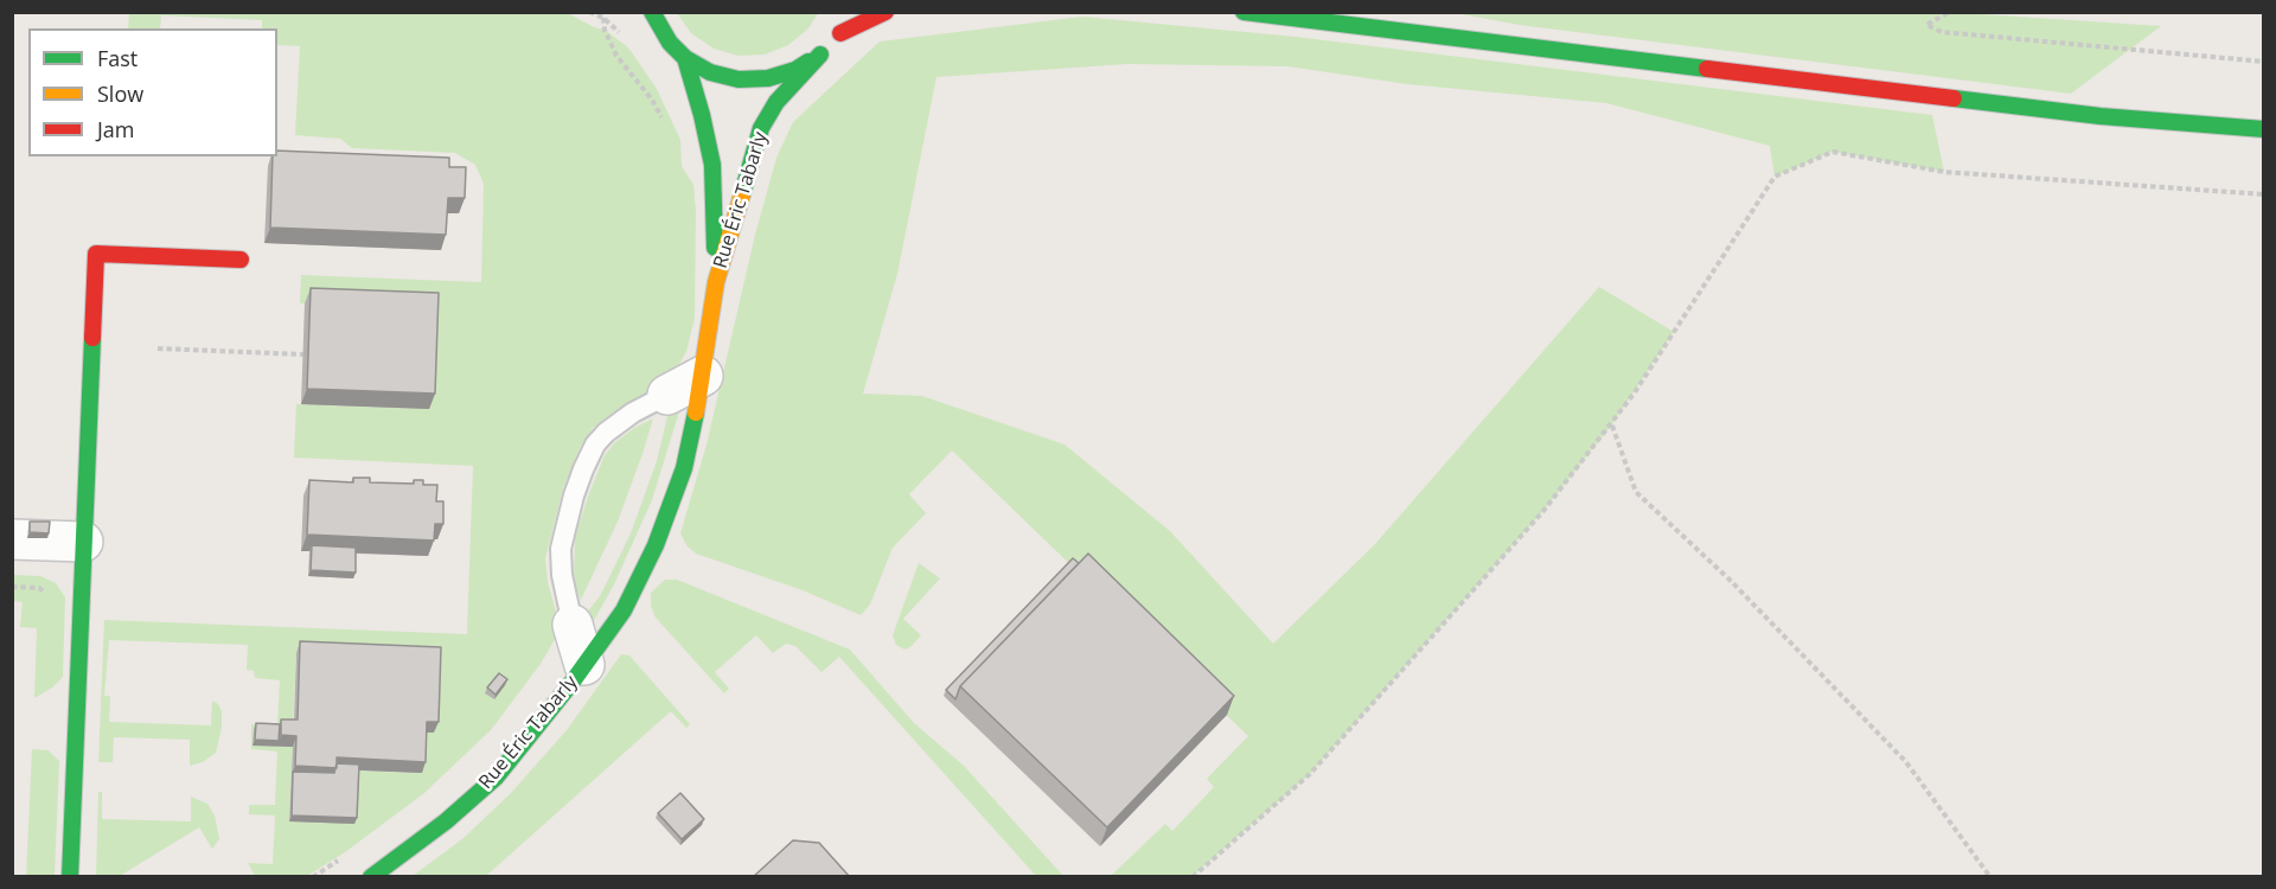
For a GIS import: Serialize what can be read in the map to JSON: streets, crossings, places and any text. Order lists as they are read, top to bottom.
{
  "streets": {
    "street": ["Rue Éric Tabarly"]
  },
  "legend": ["Fast", "Slow", "Jam"]
}
